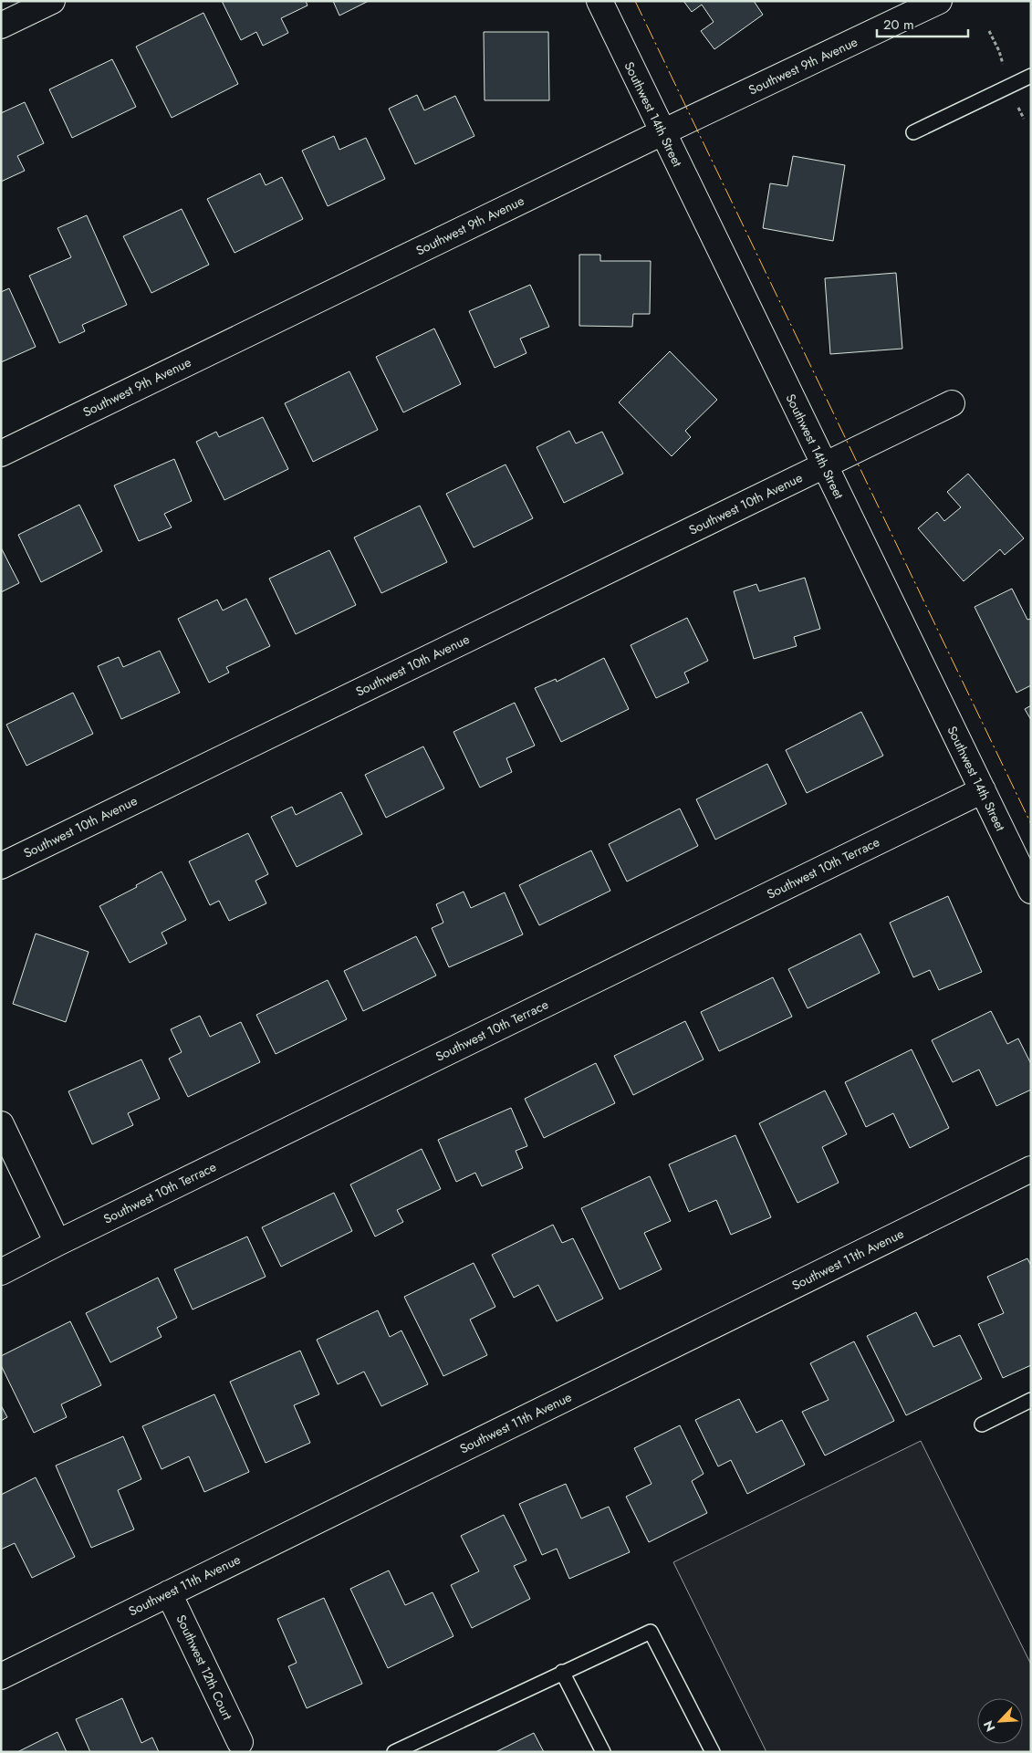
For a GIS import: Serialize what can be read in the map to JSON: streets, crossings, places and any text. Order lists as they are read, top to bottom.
{
  "streets": {
    "street": [
      "Southwest 9th Avenue",
      "Southwest 14th Street",
      "Southwest 10th Avenue",
      "Southwest 10th Terrace",
      "Southwest 11th Avenue",
      "Southwest 12th Court"
    ]
  },
  "crossings": [
    ["Southwest 9th Avenue", "Southwest 14th Street"],
    ["Southwest 14th Street", "Southwest 10th Avenue"],
    ["Southwest 14th Street", "Southwest 10th Terrace"],
    ["Southwest 11th Avenue", "Southwest 12th Court"]
  ],
  "scale_bar": "20 m",
  "north": "bottom left"
}
